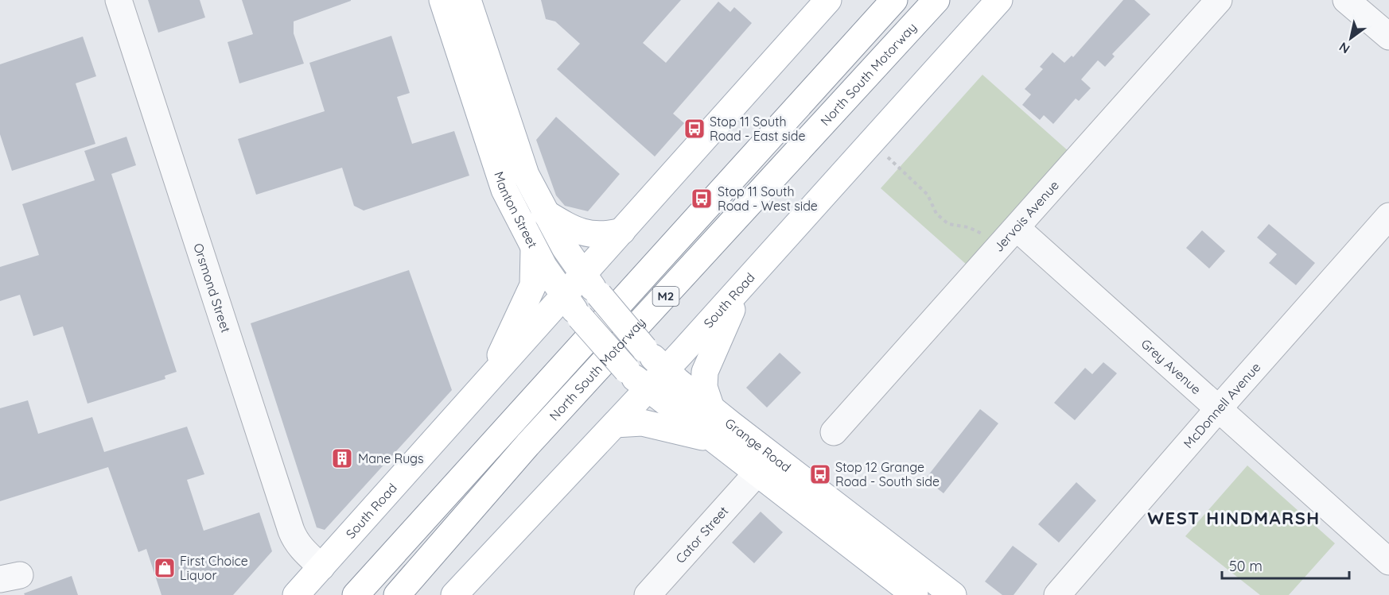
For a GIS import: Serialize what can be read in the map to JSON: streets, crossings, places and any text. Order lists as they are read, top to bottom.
{
  "streets": {
    "main road": [
      "North South Motorway",
      "Manton Street",
      "M2",
      "South Road",
      "Grange Road"
    ],
    "street": [
      "Jervois Avenue",
      "Orsmond Street",
      "Grey Avenue",
      "McDonnell Avenue",
      "Cator Street"
    ]
  },
  "crossings": [
    ["Manton Street", "South Road"],
    ["Manton Street", "Grange Road"],
    ["Jervois Avenue", "Grey Avenue"],
    ["Orsmond Street", "South Road"],
    ["South Road", "Grange Road"],
    ["Grey Avenue", "McDonnell Avenue"],
    ["Grange Road", "Cator Street"]
  ],
  "districts": ["WEST HINDMARSH"],
  "places": {
    "bus stop": ["Stop 11 South Road - East side", "Stop 11 South Road - West side", "Stop 12 Grange Road - South side"],
    "building": ["Mane Rugs"],
    "shop": ["First Choice Liquor"]
  },
  "scale_bar": "50 m",
  "north": "bottom left"
}
